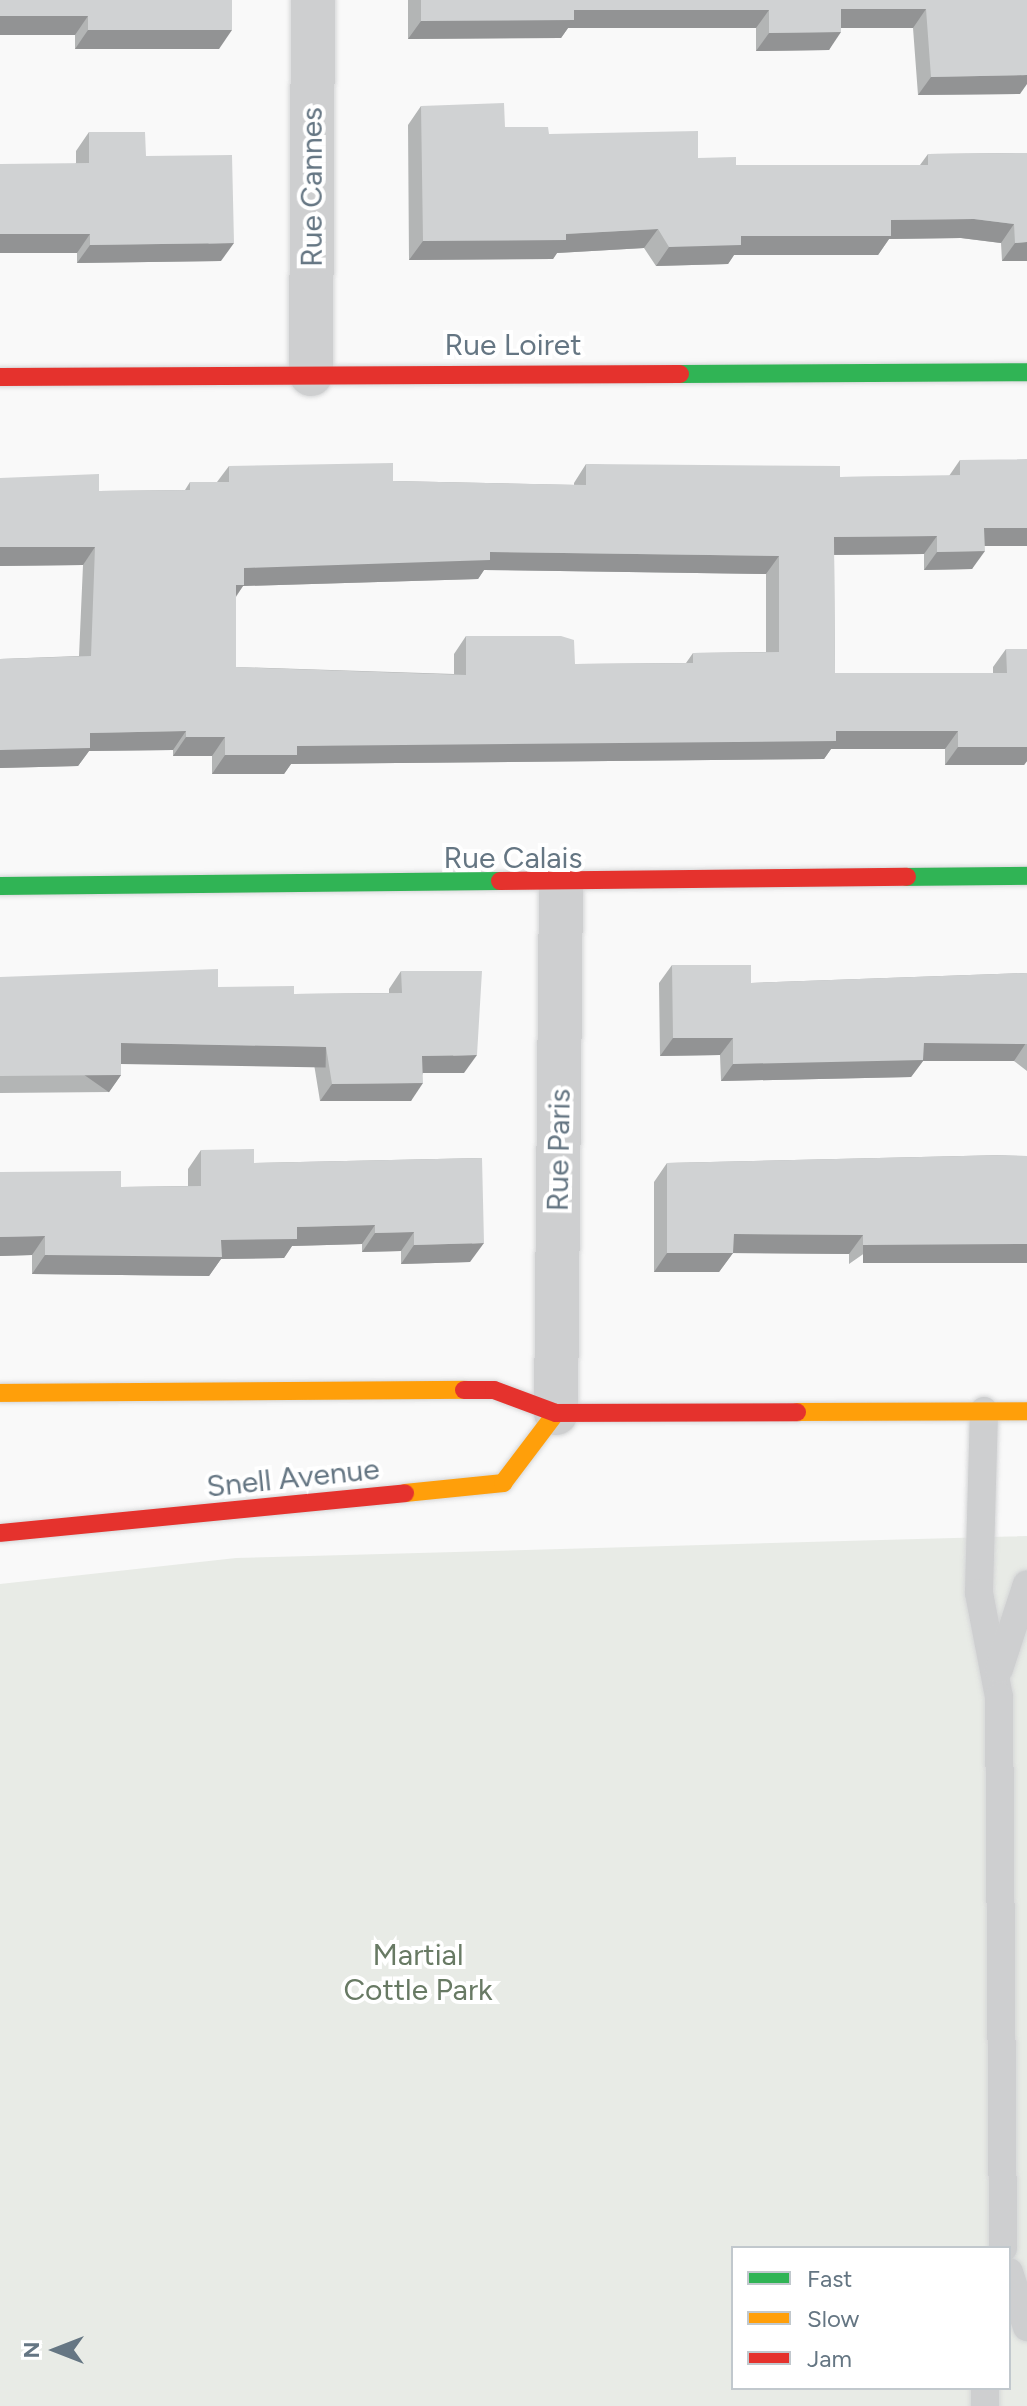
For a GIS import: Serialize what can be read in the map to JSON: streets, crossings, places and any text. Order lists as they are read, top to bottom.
{
  "streets": {
    "street": [
      "Rue Cannes",
      "Rue Loiret",
      "Rue Calais",
      "Rue Paris",
      "Snell Avenue"
    ]
  },
  "crossings": [
    ["Rue Cannes", "Rue Loiret"],
    ["Rue Calais", "Rue Paris"],
    ["Rue Paris", "Snell Avenue"]
  ],
  "parks": ["Martial Cottle Park"],
  "legend": ["Fast", "Slow", "Jam"],
  "north": "left"
}
